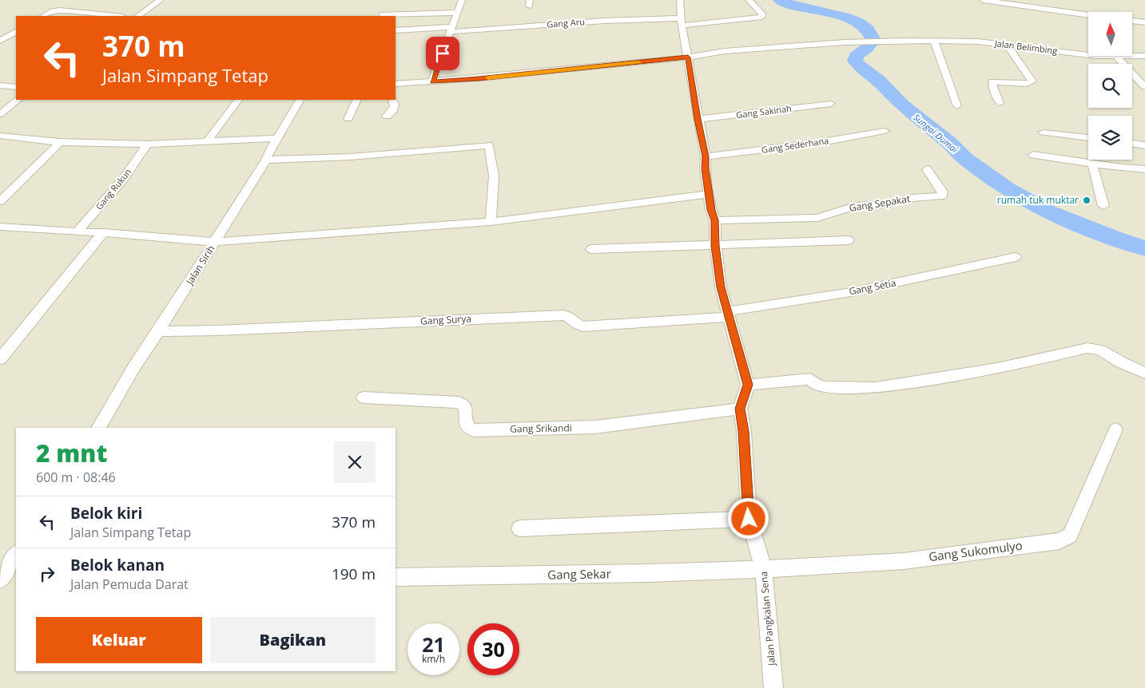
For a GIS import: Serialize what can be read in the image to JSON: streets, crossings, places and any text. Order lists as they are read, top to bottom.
{
  "streets": {
    "street": [
      "Gang Aru",
      "Jalan Belimbing",
      "Gang Sakinah",
      "Gang Sederhana",
      "Gang Rukun",
      "Gang Sepakat",
      "Jalan Sirih",
      "Gang Setia",
      "Gang Surya",
      "Gang Srikandi",
      "Gang Sukomulyo",
      "Gang Sekar",
      "Jalan Pangkalan Sena"
    ]
  },
  "crossings": [
    ["Jalan Sirih", "Gang Surya"],
    ["Gang Setia", "Gang Surya"],
    ["Gang Srikandi", "Jalan Pangkalan Sena"],
    ["Gang Sukomulyo", "Gang Sekar"],
    ["Gang Sukomulyo", "Jalan Pangkalan Sena"],
    ["Gang Sekar", "Jalan Pangkalan Sena"]
  ],
  "water": ["Sungai Dumai"],
  "places": ["rumah tuk muktar"],
  "north": "top",
  "page": {
    "turn": ["370 m", "Jalan Simpang Tetap"],
    "heading": ["2 mnt", "600 m · 08:46"],
    "list": [
      {
        "name": "Belok kiri",
        "note": "Jalan Simpang Tetap",
        "value": "370 m"
      },
      {
        "name": "Belok kanan",
        "note": "Jalan Pemuda Darat",
        "value": "190 m"
      }
    ],
    "buttons": ["Keluar", "Bagikan"],
    "speed": "21 km/h",
    "limit": "30"
  }
}
